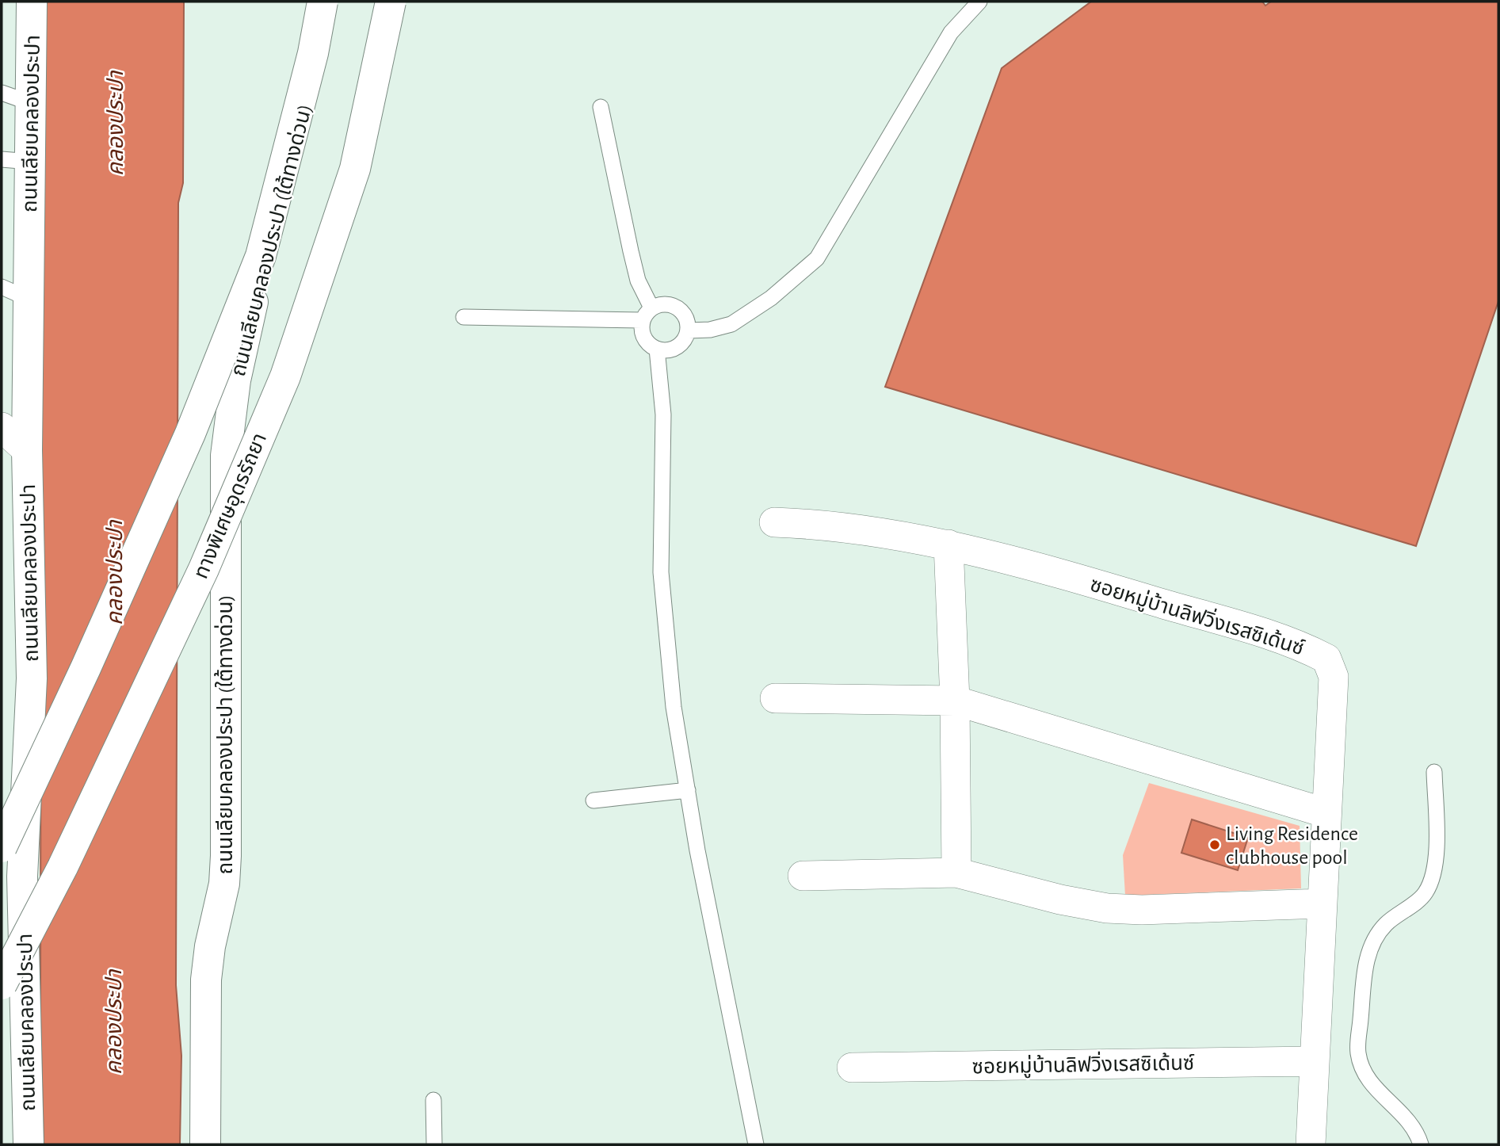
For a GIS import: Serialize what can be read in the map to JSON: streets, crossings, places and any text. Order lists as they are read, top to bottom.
{
  "streets": {
    "main road": ["ถนนเลียบคลองประปา", "ถนนเลียบคลองประปา (ใต้ทางด่วน)", "ทางพิเศษอุดรรัถยา"],
    "street": ["ซอยหมู่บ้านลิฟวิ่งเรสซิเด้นซ์"]
  },
  "water": ["คลองประปา"],
  "places": ["Living Residence clubhouse pool"]
}
